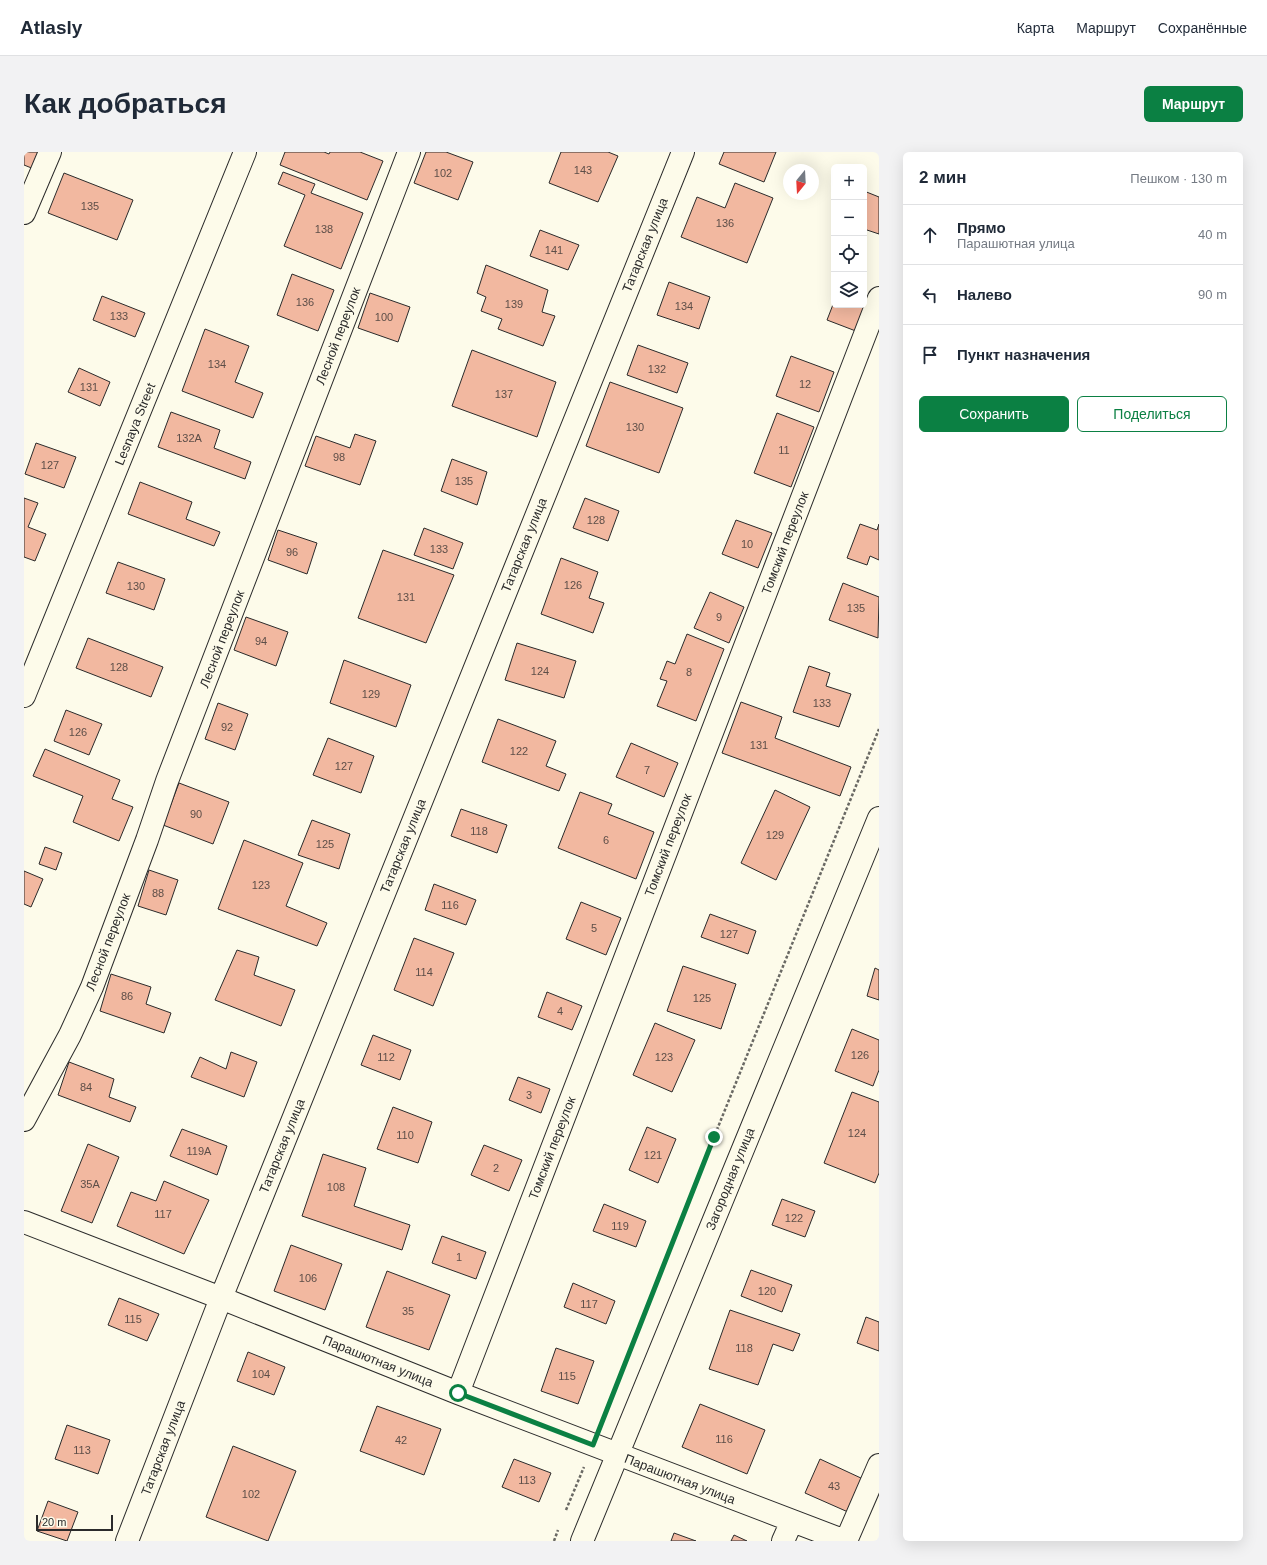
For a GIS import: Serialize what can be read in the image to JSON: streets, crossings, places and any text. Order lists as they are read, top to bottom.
{
  "streets": {
    "street": [
      "Татарская улица",
      "Лесной переулок",
      "Lesnaya Street",
      "Томский переулок",
      "Загородная улица",
      "Парашютная улица"
    ]
  },
  "crossings": [
    ["Татарская улица", "Парашютная улица"],
    ["Томский переулок", "Парашютная улица"],
    ["Загородная улица", "Парашютная улица"]
  ],
  "house_numbers": [
    "143",
    "102",
    "135",
    "136",
    "138",
    "141",
    "136",
    "139",
    "134",
    "133",
    "100",
    "134",
    "132",
    "12",
    "131",
    "137",
    "130",
    "132А",
    "11",
    "98",
    "127",
    "135",
    "128",
    "10",
    "133",
    "96",
    "126",
    "130",
    "131",
    "135",
    "9",
    "94",
    "128",
    "124",
    "8",
    "129",
    "133",
    "92",
    "126",
    "131",
    "122",
    "127",
    "7",
    "90",
    "118",
    "129",
    "6",
    "125",
    "123",
    "88",
    "116",
    "5",
    "127",
    "114",
    "86",
    "125",
    "4",
    "126",
    "112",
    "123",
    "84",
    "3",
    "124",
    "110",
    "119А",
    "121",
    "2",
    "35А",
    "108",
    "117",
    "122",
    "119",
    "1",
    "106",
    "120",
    "117",
    "35",
    "115",
    "118",
    "104",
    "115",
    "116",
    "42",
    "113",
    "113",
    "43",
    "102"
  ],
  "scale_bar": "20 m",
  "north": "bottom",
  "page": {
    "header": "Atlasly",
    "nav": ["Карта", "Маршрут", "Сохранённые"],
    "buttons": [
      "Маршрут",
      ["Сохранить", "Поделиться"]
    ],
    "title": "Как добраться",
    "heading": ["2 мин", "Пешком · 130 m"],
    "map_buttons": ["+", "−"],
    "list": [
      ["Прямо", "Парашютная улица", "40 m"],
      ["Налево", "90 m"],
      "Пункт назначения"
    ],
    "scale": "20 m"
  }
}
